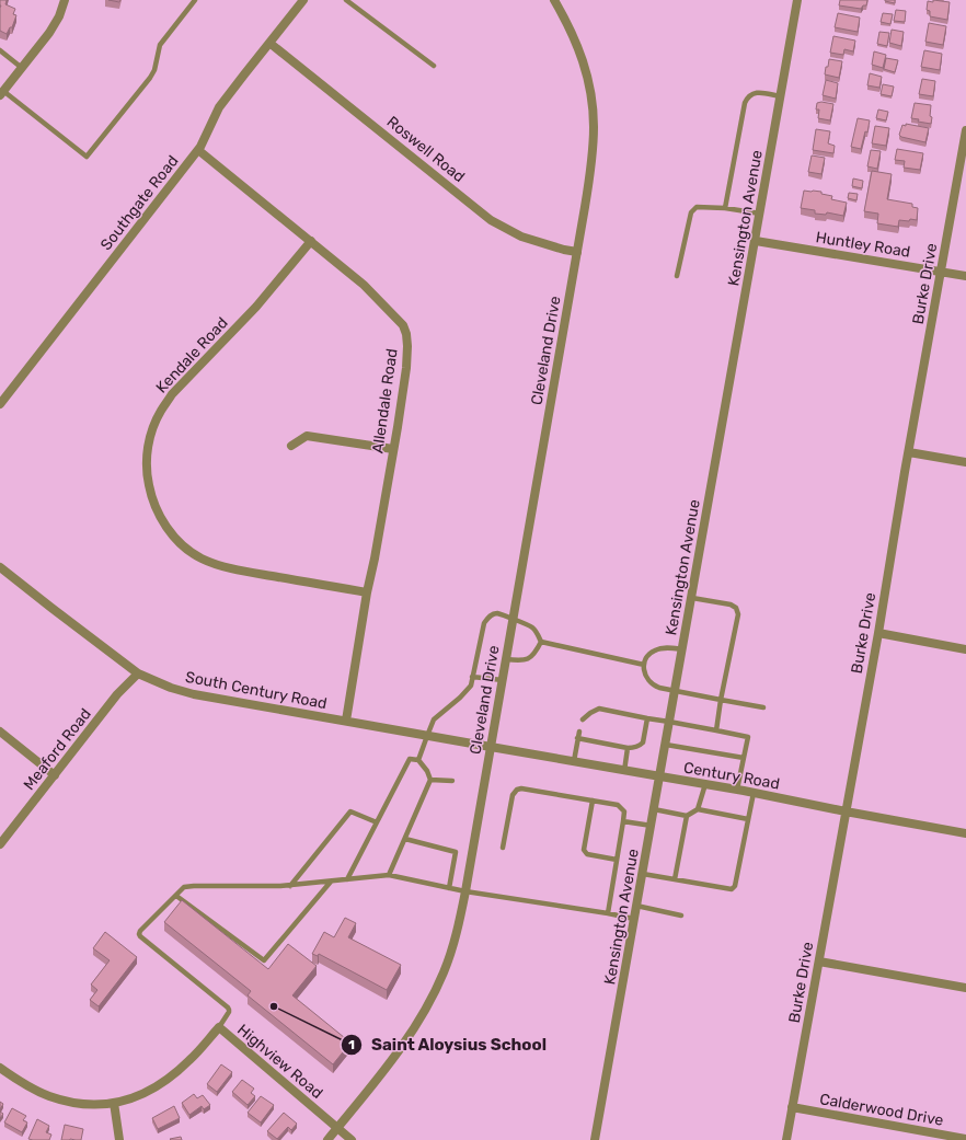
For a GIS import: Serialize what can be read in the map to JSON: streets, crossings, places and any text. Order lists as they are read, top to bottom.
{
  "streets": {
    "street": [
      "Roswell Road",
      "Southgate Road",
      "Kensington Avenue",
      "Huntley Road",
      "Burke Drive",
      "Cleveland Drive",
      "Kendale Road",
      "Allendale Road",
      "South Century Road",
      "Meaford Road",
      "Century Road",
      "Highview Road",
      "Calderwood Drive"
    ]
  },
  "crossings": [
    ["Roswell Road", "Southgate Road"],
    ["Roswell Road", "Cleveland Drive"],
    ["Southgate Road", "Allendale Road"],
    ["Kensington Avenue", "Huntley Road"],
    ["Kensington Avenue", "Century Road"],
    ["Huntley Road", "Burke Drive"],
    ["Burke Drive", "Century Road"],
    ["Burke Drive", "Calderwood Drive"],
    ["Cleveland Drive", "South Century Road"],
    ["Cleveland Drive", "Century Road"],
    ["Cleveland Drive", "Highview Road"],
    ["Kendale Road", "Allendale Road"],
    ["Allendale Road", "South Century Road"],
    ["South Century Road", "Meaford Road"],
    ["South Century Road", "Century Road"]
  ],
  "places": ["Saint Aloysius School"]
}
